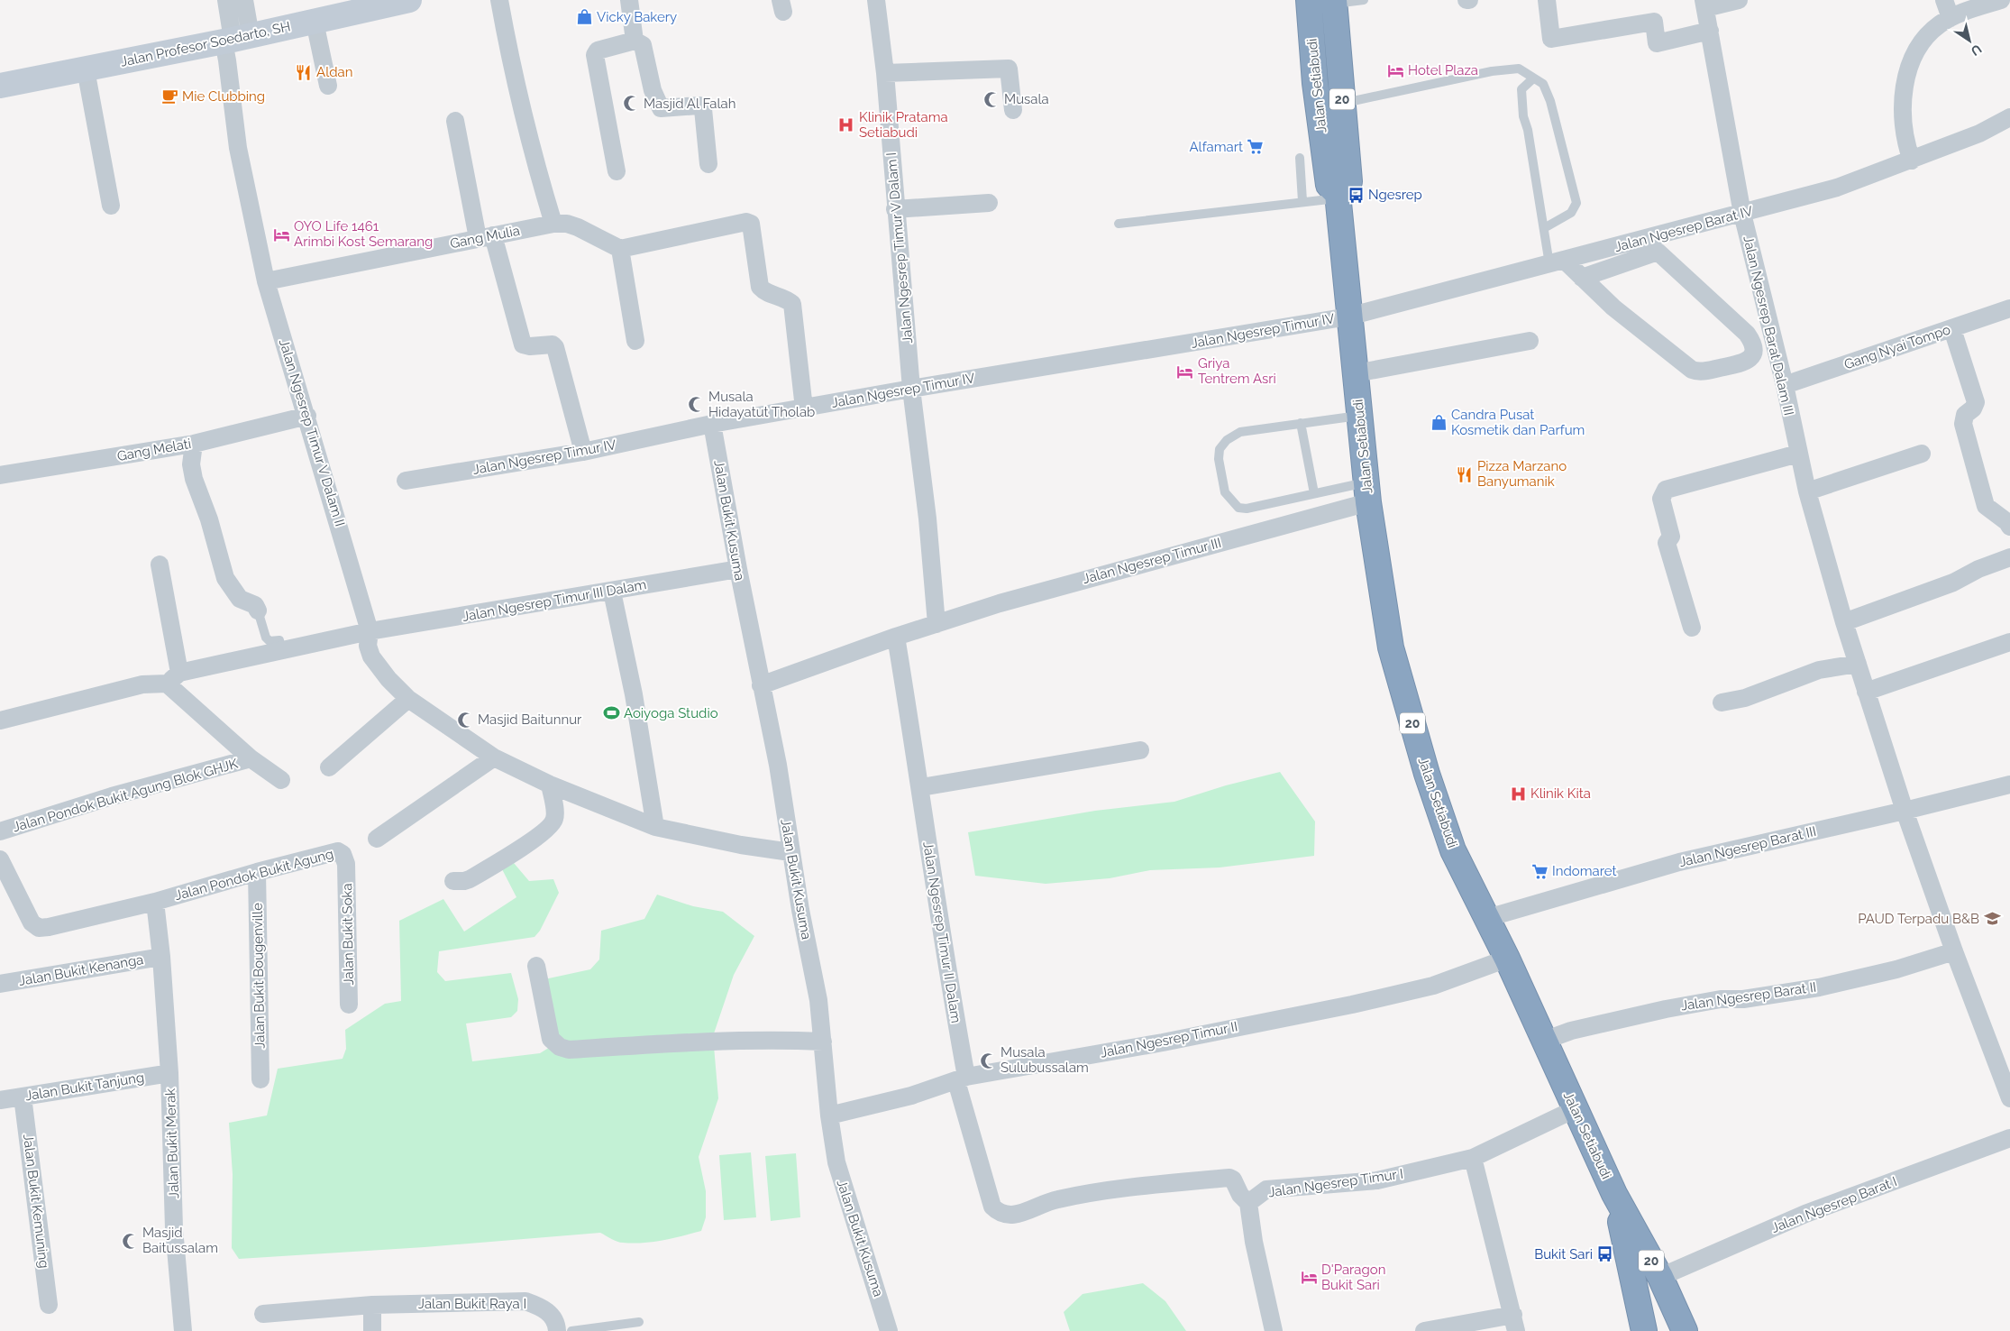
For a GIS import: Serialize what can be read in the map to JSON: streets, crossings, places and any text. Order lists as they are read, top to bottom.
{
  "streets": {
    "highway": ["Jalan Setiabudi", "20"],
    "main road": ["Jalan Profesor Soedarto, SH"],
    "street": [
      "Jalan Ngesrep Barat IV",
      "Gang Mulia",
      "Jalan Ngesrep Timur V Dalam I",
      "Jalan Ngesrep Barat Dalam III",
      "Jalan Ngesrep Timur IV",
      "Gang Nyai Tompo",
      "Jalan Ngesrep Timur V Dalam II",
      "Gang Melati",
      "Jalan Bukit Kusuma",
      "Jalan Ngesrep Timur III",
      "Jalan Ngesrep Timur III Dalam",
      "Jalan Pondok Bukit Agung Blok GHJK",
      "Jalan Ngesrep Barat III",
      "Jalan Pondok Bukit Agung",
      "Jalan Ngesrep Timur II Dalam",
      "Jalan Bukit Soka",
      "Jalan Bukit Kenanga",
      "Jalan Bukit Bougenville",
      "Jalan Ngesrep Barat II",
      "Jalan Ngesrep Timur II",
      "Jalan Bukit Tanjung",
      "Jalan Bukit Merak",
      "Jalan Ngesrep Timur I",
      "Jalan Bukit Kemuning",
      "Jalan Ngesrep Barat I",
      "Jalan Bukit Raya I"
    ]
  },
  "crossings": [
    ["Jalan Profesor Soedarto, SH", "Jalan Ngesrep Timur V Dalam II"],
    ["Jalan Setiabudi", "Jalan Ngesrep Barat IV"],
    ["Jalan Setiabudi", "Jalan Ngesrep Timur IV"],
    ["Jalan Setiabudi", "Jalan Ngesrep Timur III"],
    ["Jalan Setiabudi", "Jalan Ngesrep Barat III"],
    ["Jalan Setiabudi", "Jalan Ngesrep Barat II"],
    ["Jalan Setiabudi", "Jalan Ngesrep Timur II"],
    ["Jalan Setiabudi", "Jalan Ngesrep Timur I"],
    ["Jalan Setiabudi", "Jalan Ngesrep Barat I"],
    ["Jalan Ngesrep Barat IV", "Jalan Ngesrep Barat Dalam III"],
    ["Jalan Ngesrep Barat IV", "Jalan Ngesrep Timur IV"],
    ["Gang Mulia", "Jalan Ngesrep Timur V Dalam II"],
    ["Jalan Ngesrep Timur V Dalam I", "Jalan Ngesrep Timur IV"],
    ["Jalan Ngesrep Barat Dalam III", "Gang Nyai Tompo"],
    ["Jalan Ngesrep Barat Dalam III", "Jalan Ngesrep Barat III"],
    ["Jalan Ngesrep Timur IV", "Jalan Bukit Kusuma"],
    ["Jalan Ngesrep Timur V Dalam II", "Gang Melati"],
    ["Jalan Ngesrep Timur V Dalam II", "Jalan Ngesrep Timur III Dalam"],
    ["Jalan Bukit Kusuma", "Jalan Ngesrep Timur III"],
    ["Jalan Bukit Kusuma", "Jalan Ngesrep Timur III Dalam"],
    ["Jalan Bukit Kusuma", "Jalan Ngesrep Timur II"],
    ["Jalan Ngesrep Timur III", "Jalan Ngesrep Timur II Dalam"],
    ["Jalan Pondok Bukit Agung", "Jalan Bukit Soka"],
    ["Jalan Pondok Bukit Agung", "Jalan Bukit Bougenville"],
    ["Jalan Ngesrep Timur II Dalam", "Jalan Ngesrep Timur II"],
    ["Jalan Ngesrep Timur II Dalam", "Jalan Ngesrep Timur I"],
    ["Jalan Bukit Kenanga", "Jalan Bukit Merak"],
    ["Jalan Bukit Tanjung", "Jalan Bukit Merak"],
    ["Jalan Bukit Tanjung", "Jalan Bukit Kemuning"]
  ],
  "places": {
    "shop": ["Vicky Bakery", "Candra Pusat Kosmetik dan Parfum"],
    "hotel": [
      "Hotel Plaza",
      "OYO Life 1461 Arimbi Kost Semarang",
      "Griya Tentrem Asri",
      "D'Paragon Bukit Sari"
    ],
    "restaurant": ["Aldan", "Pizza Marzano Banyumanik"],
    "cafe": ["Mie Clubbing"],
    "mosque": [
      "Musala",
      "Masjid Al Falah",
      "Musala Hidayatut Tholab",
      "Masjid Baitunnur",
      "Musala Sulubussalam",
      "Masjid Baitussalam"
    ],
    "hospital": ["Klinik Pratama Setiabudi", "Klinik Kita"],
    "supermarket": ["Alfamart", "Indomaret"],
    "bus stop": ["Ngesrep", "Bukit Sari"],
    "sports": ["Aoiyoga Studio"],
    "school or university": ["PAUD Terpadu B&B"]
  },
  "north": "bottom right"
}
